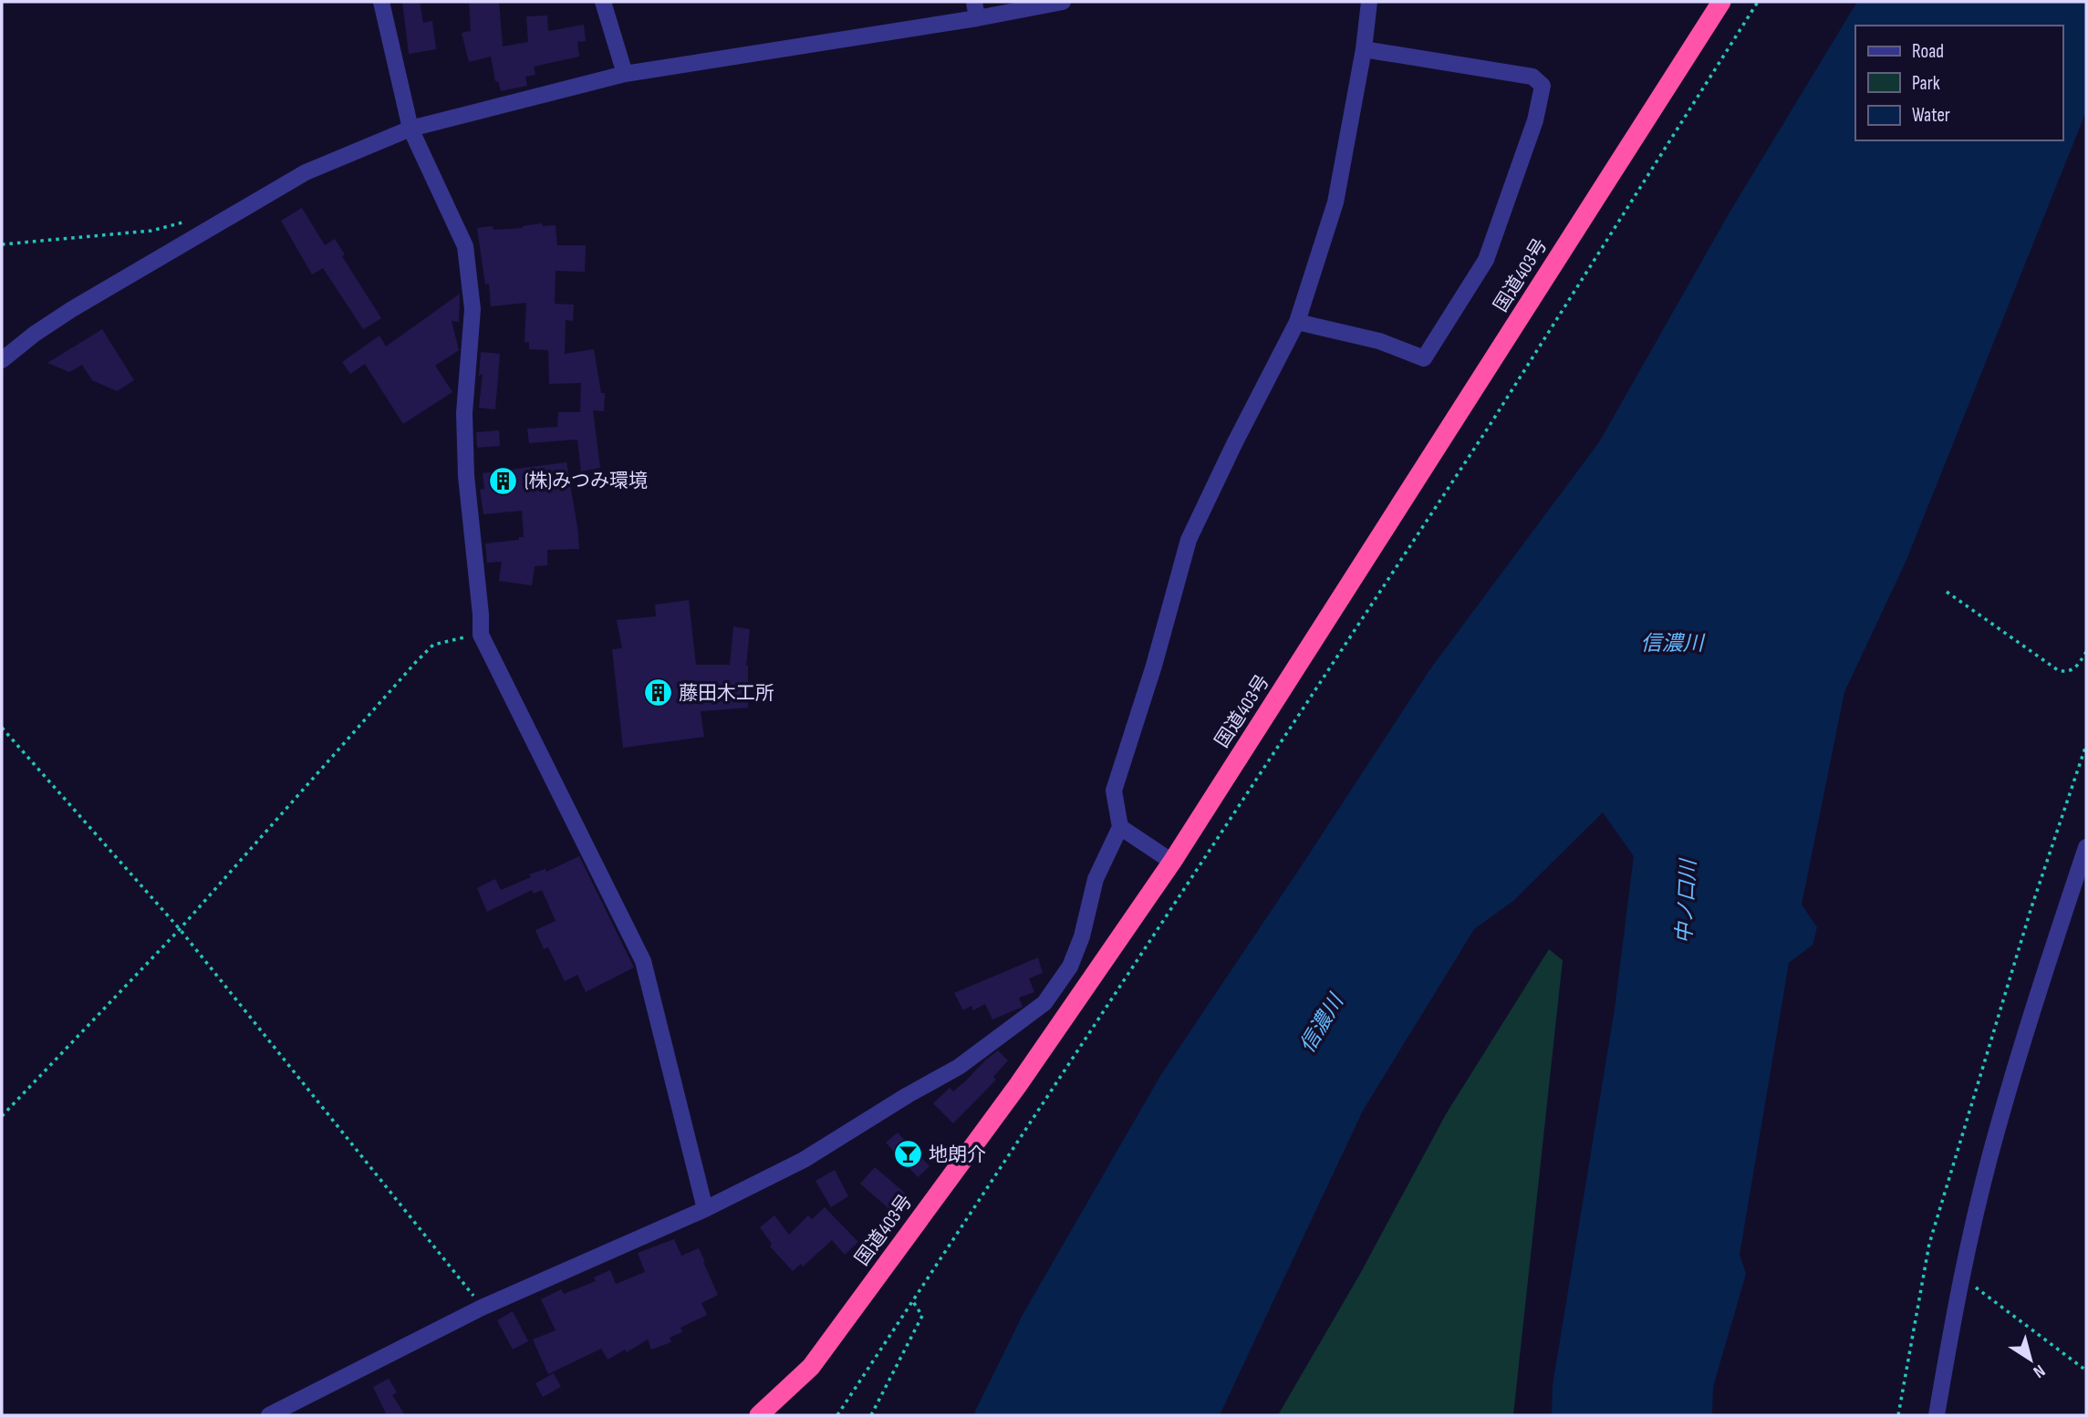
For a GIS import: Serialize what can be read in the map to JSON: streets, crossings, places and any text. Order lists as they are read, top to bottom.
{
  "streets": {
    "highway": ["国道403号"]
  },
  "water": ["信濃川", "中ノ口川"],
  "places": {
    "building": ["(株)みつみ環境", "藤田木工所"],
    "bar": ["地朗介"]
  },
  "legend": ["Road", "Park", "Water"],
  "north": "bottom right"
}
